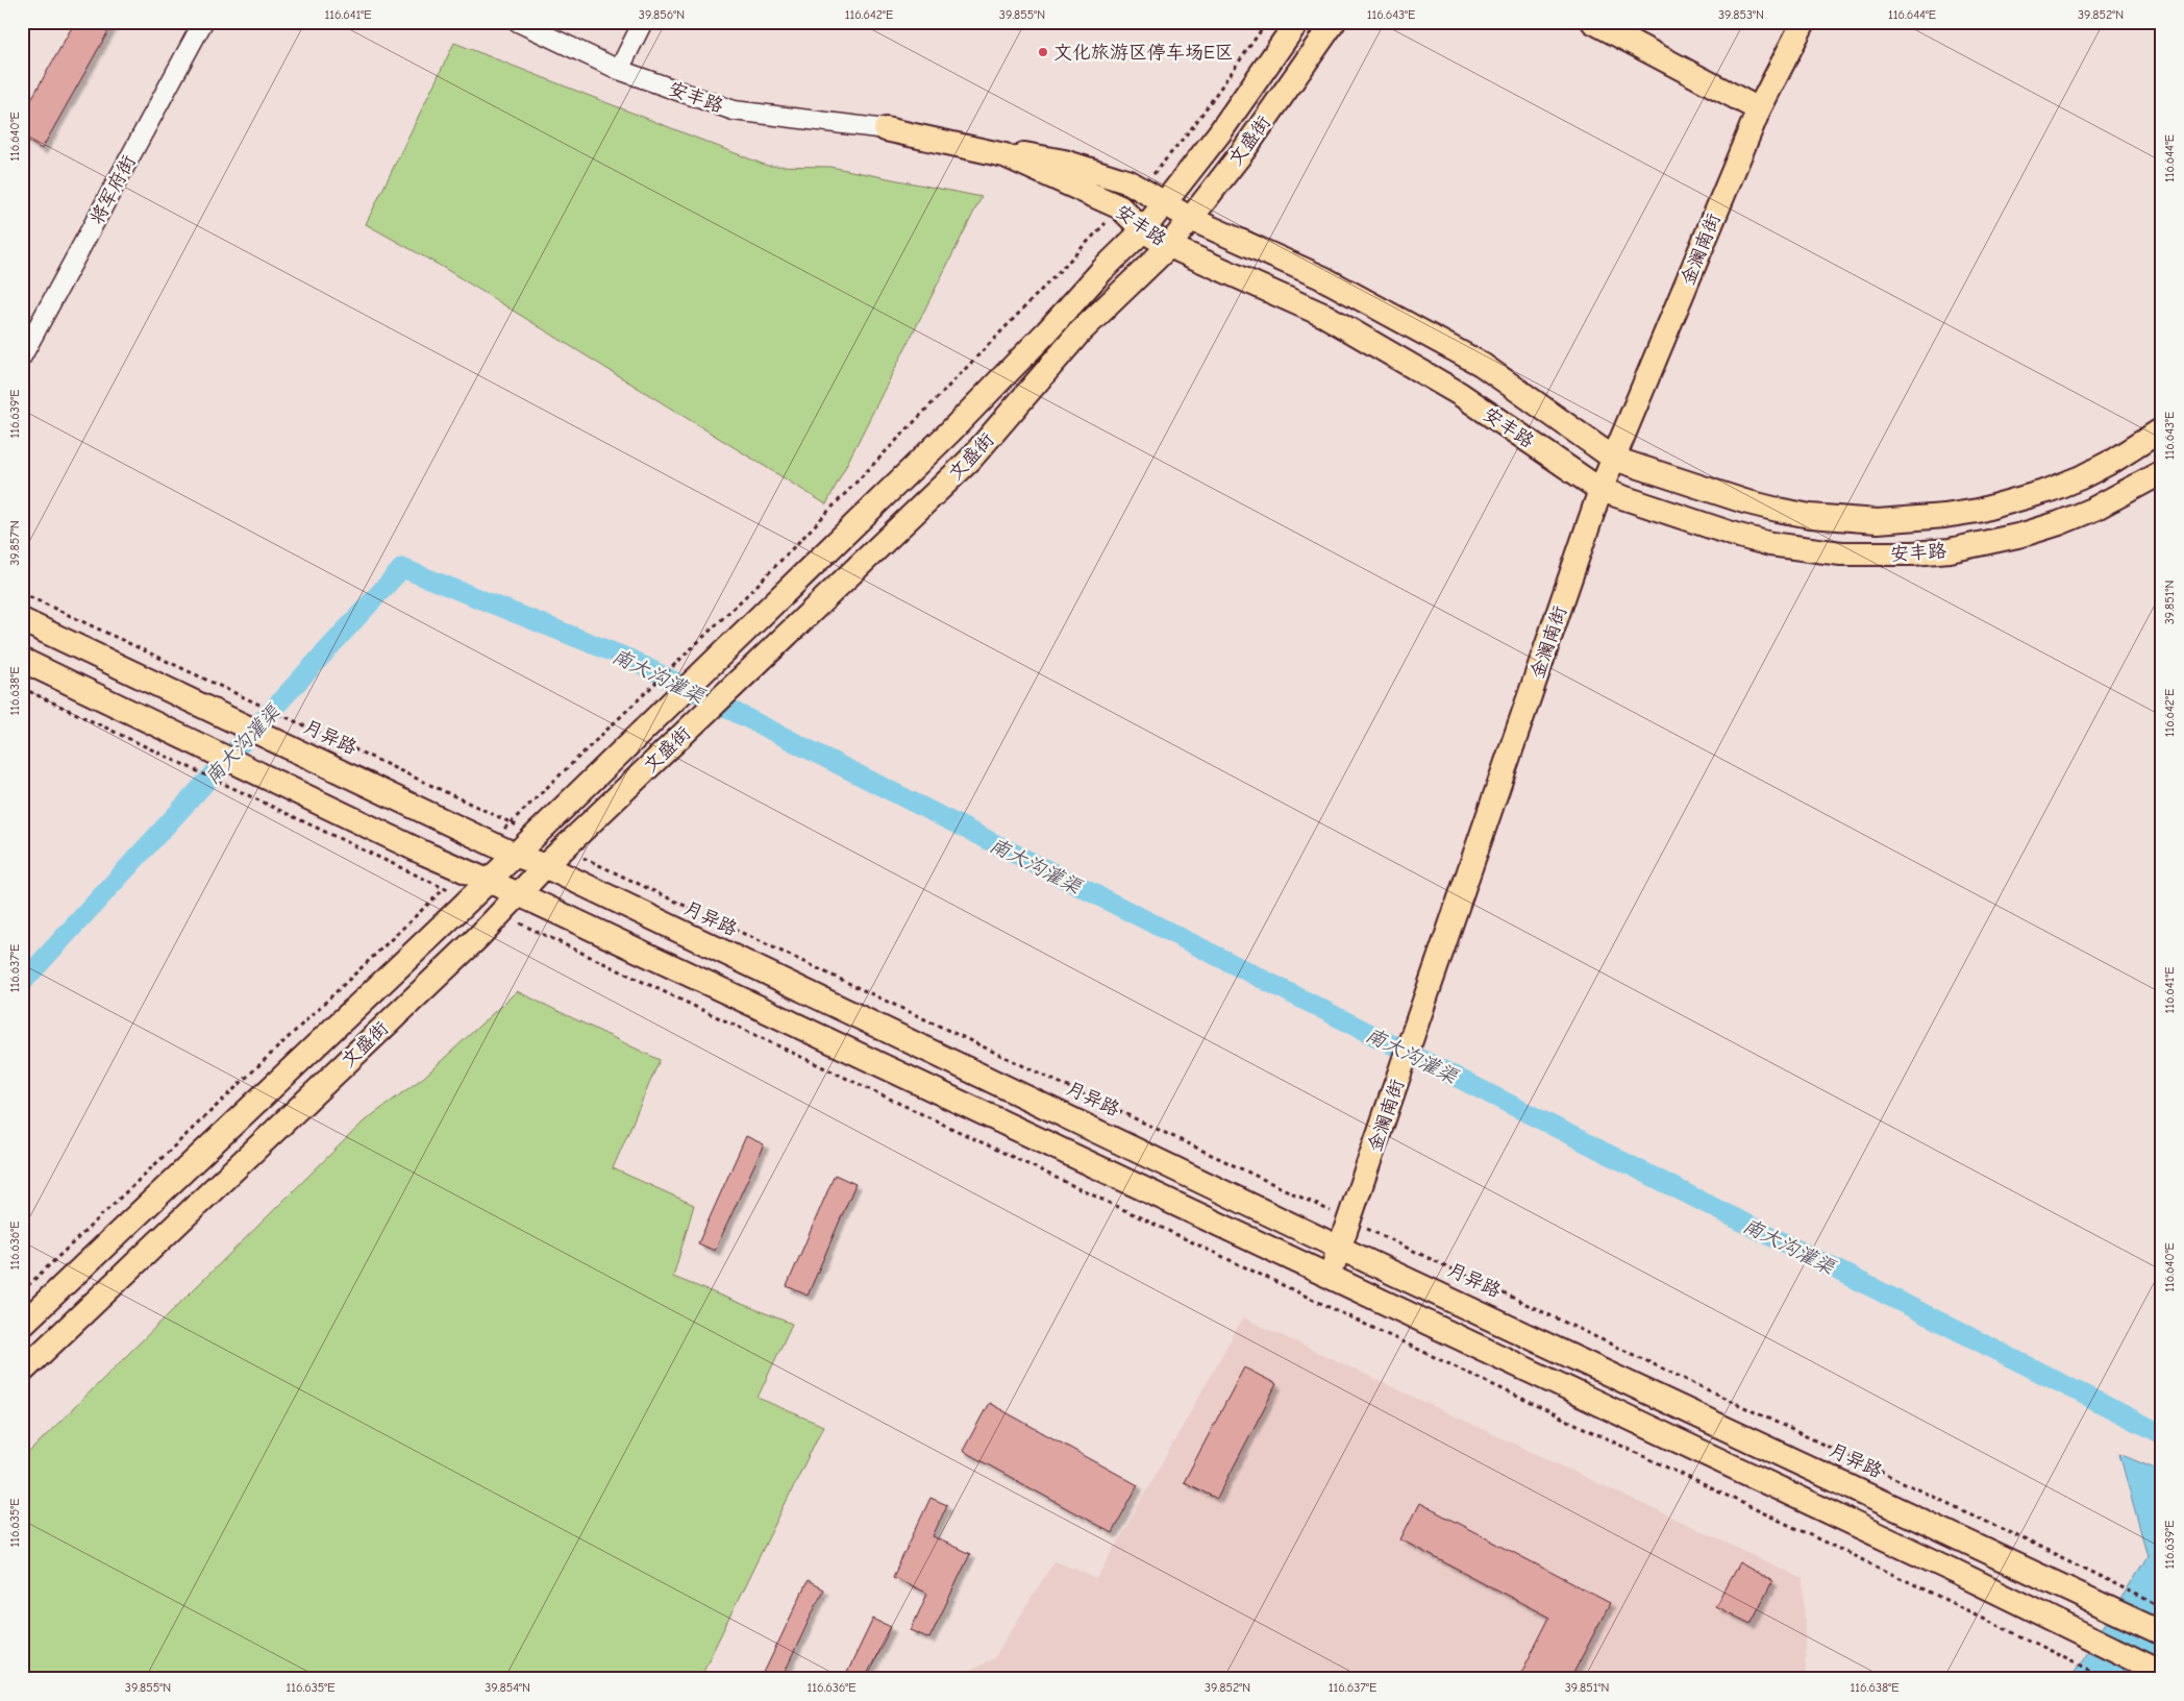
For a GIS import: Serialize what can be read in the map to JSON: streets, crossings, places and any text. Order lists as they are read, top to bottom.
{
  "streets": {
    "main road": [
      "安丰路",
      "文盛街",
      "金澜南街",
      "月异路"
    ],
    "street": ["将军府街"]
  },
  "crossings": [
    ["安丰路", "文盛街"],
    ["安丰路", "金澜南街"],
    ["文盛街", "月异路"],
    ["金澜南街", "月异路"]
  ],
  "water": ["南大沟灌渠"],
  "places": ["文化旅游区停车场E区"],
  "coordinates": [
    "116.641°E",
    "39.856°N",
    "116.642°E",
    "39.855°N",
    "116.643°E",
    "39.853°N",
    "116.644°E",
    "39.852°N",
    "116.640°E",
    "116.639°E",
    "39.857°N",
    "39.851°N",
    "116.638°E",
    "116.637°E",
    "116.636°E",
    "116.635°E",
    "39.854°N"
  ]
}
